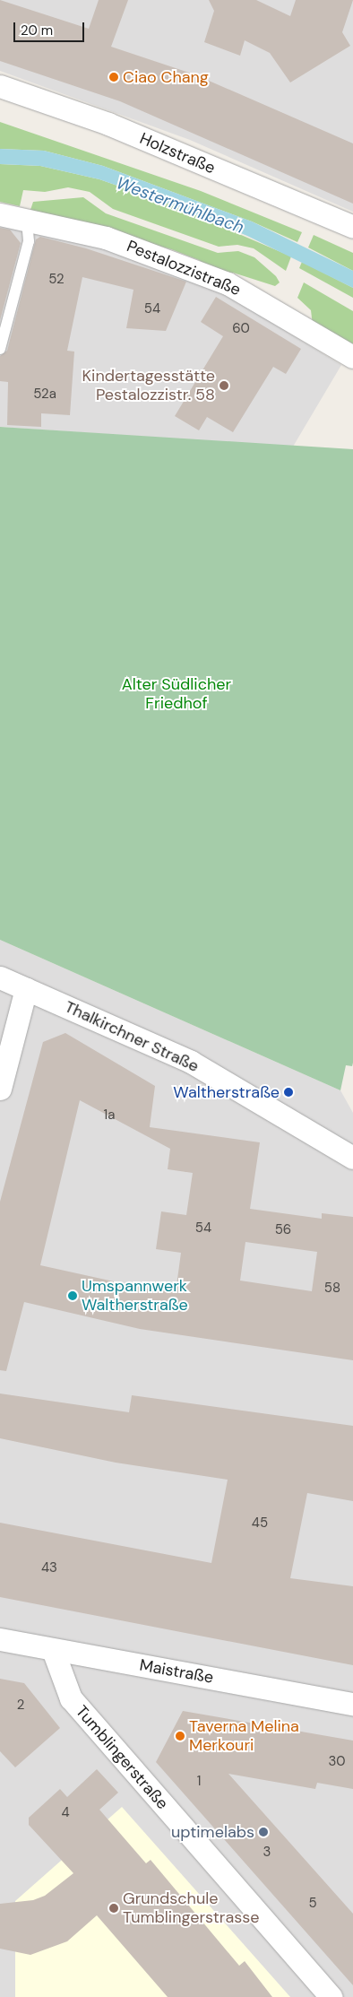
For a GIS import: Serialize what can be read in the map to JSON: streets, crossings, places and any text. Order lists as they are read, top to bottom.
{
  "streets": {
    "street": [
      "Holzstraße",
      "Pestalozzistraße",
      "Thalkirchner Straße",
      "Maistraße",
      "Tumblingerstraße"
    ]
  },
  "crossings": [
    ["Maistraße", "Tumblingerstraße"]
  ],
  "water": ["Westermühlbach"],
  "parks": ["Alter Südlicher Friedhof"],
  "places": [
    "Ciao Chang",
    "Kindertagesstätte Pestalozzistr. 58",
    "Waltherstraße",
    "Umspannwerk Waltherstraße",
    "Taverna Melina Merkouri",
    "uptimelabs",
    "Grundschule Tumblingerstrasse"
  ],
  "house_numbers": [
    "52",
    "54",
    "60",
    "52a",
    "1a",
    "54",
    "56",
    "58",
    "45",
    "43",
    "2",
    "30",
    "1",
    "4",
    "3",
    "5"
  ],
  "scale_bar": "20 m"
}
